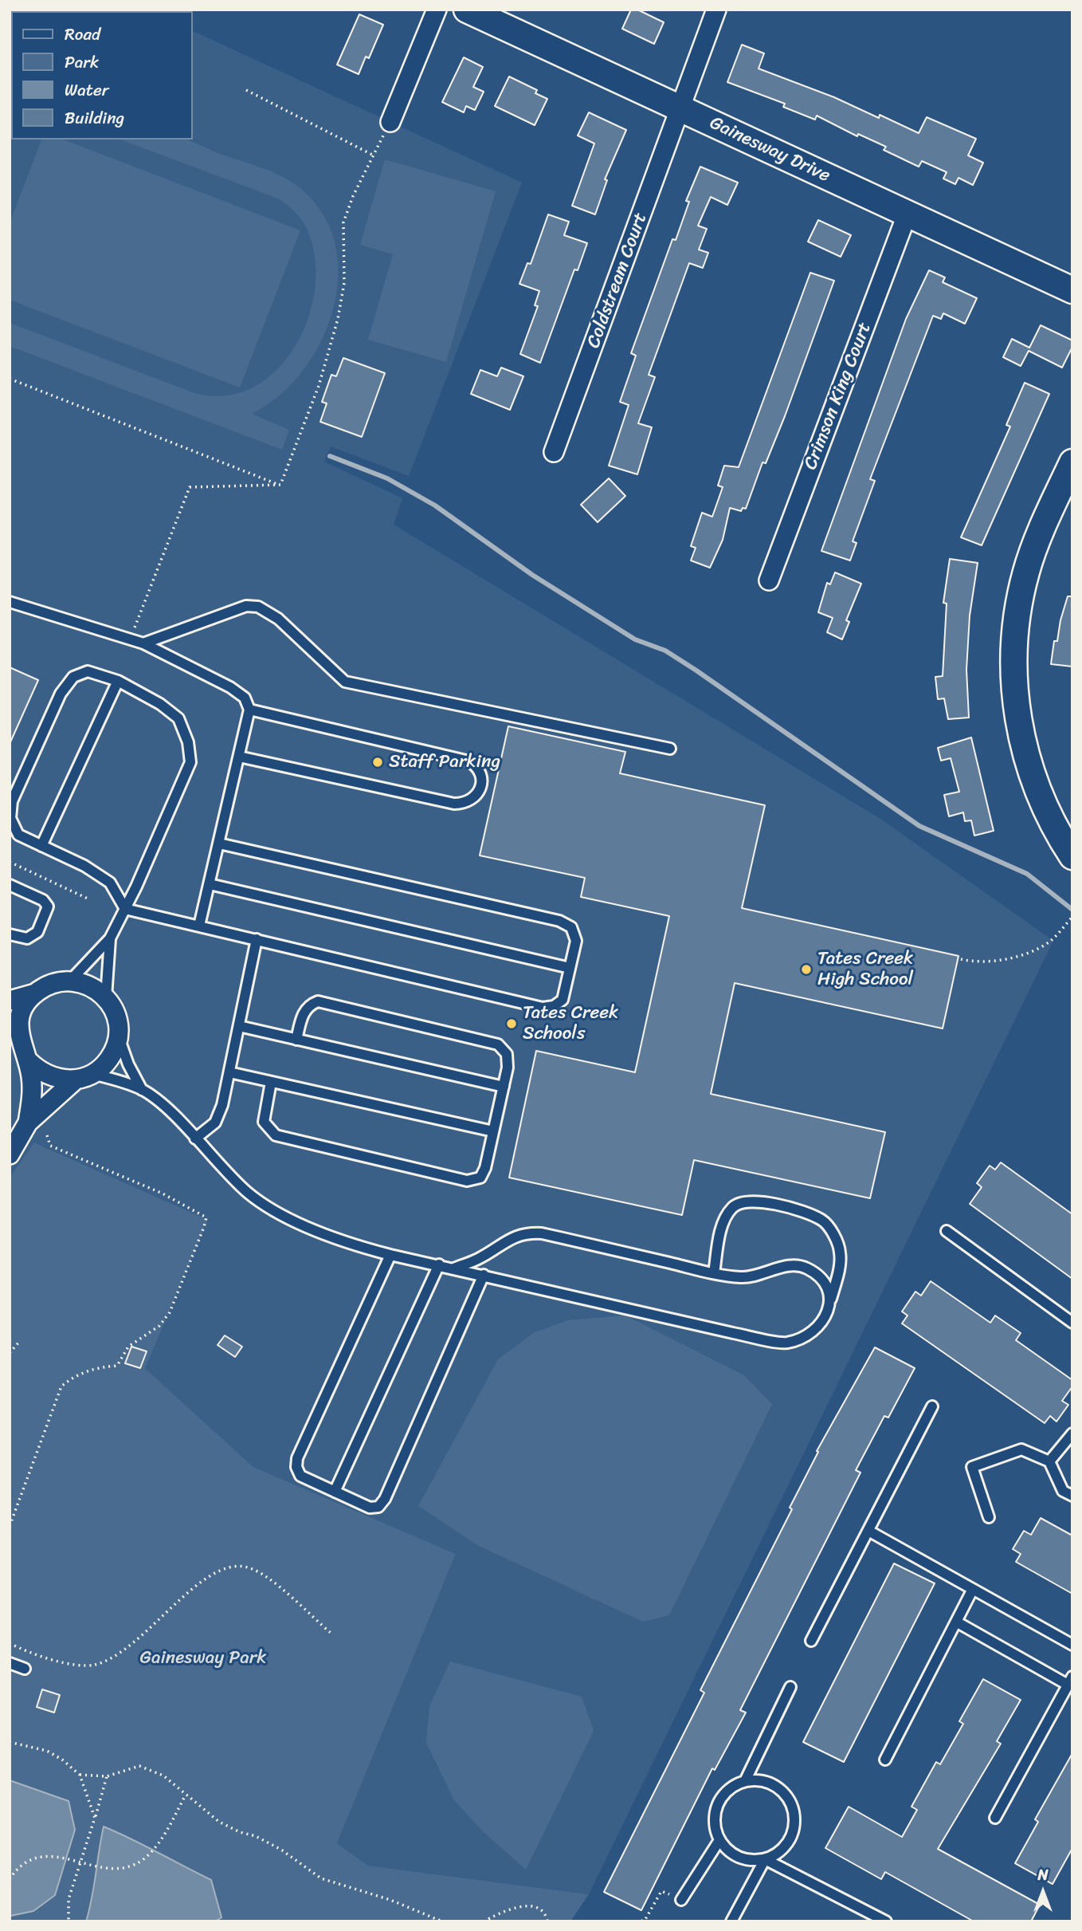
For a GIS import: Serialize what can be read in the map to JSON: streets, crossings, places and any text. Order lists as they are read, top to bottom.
{
  "streets": {
    "street": ["Gainesway Drive", "Coldstream Court", "Crimson King Court"]
  },
  "crossings": [
    ["Gainesway Drive", "Coldstream Court"],
    ["Gainesway Drive", "Crimson King Court"]
  ],
  "parks": ["Gainesway Park"],
  "places": ["Staff Parking", "Tates Creek High School", "Tates Creek Schools"],
  "legend": [
    "Road",
    "Park",
    "Water",
    "Building"
  ],
  "north": "top"
}
